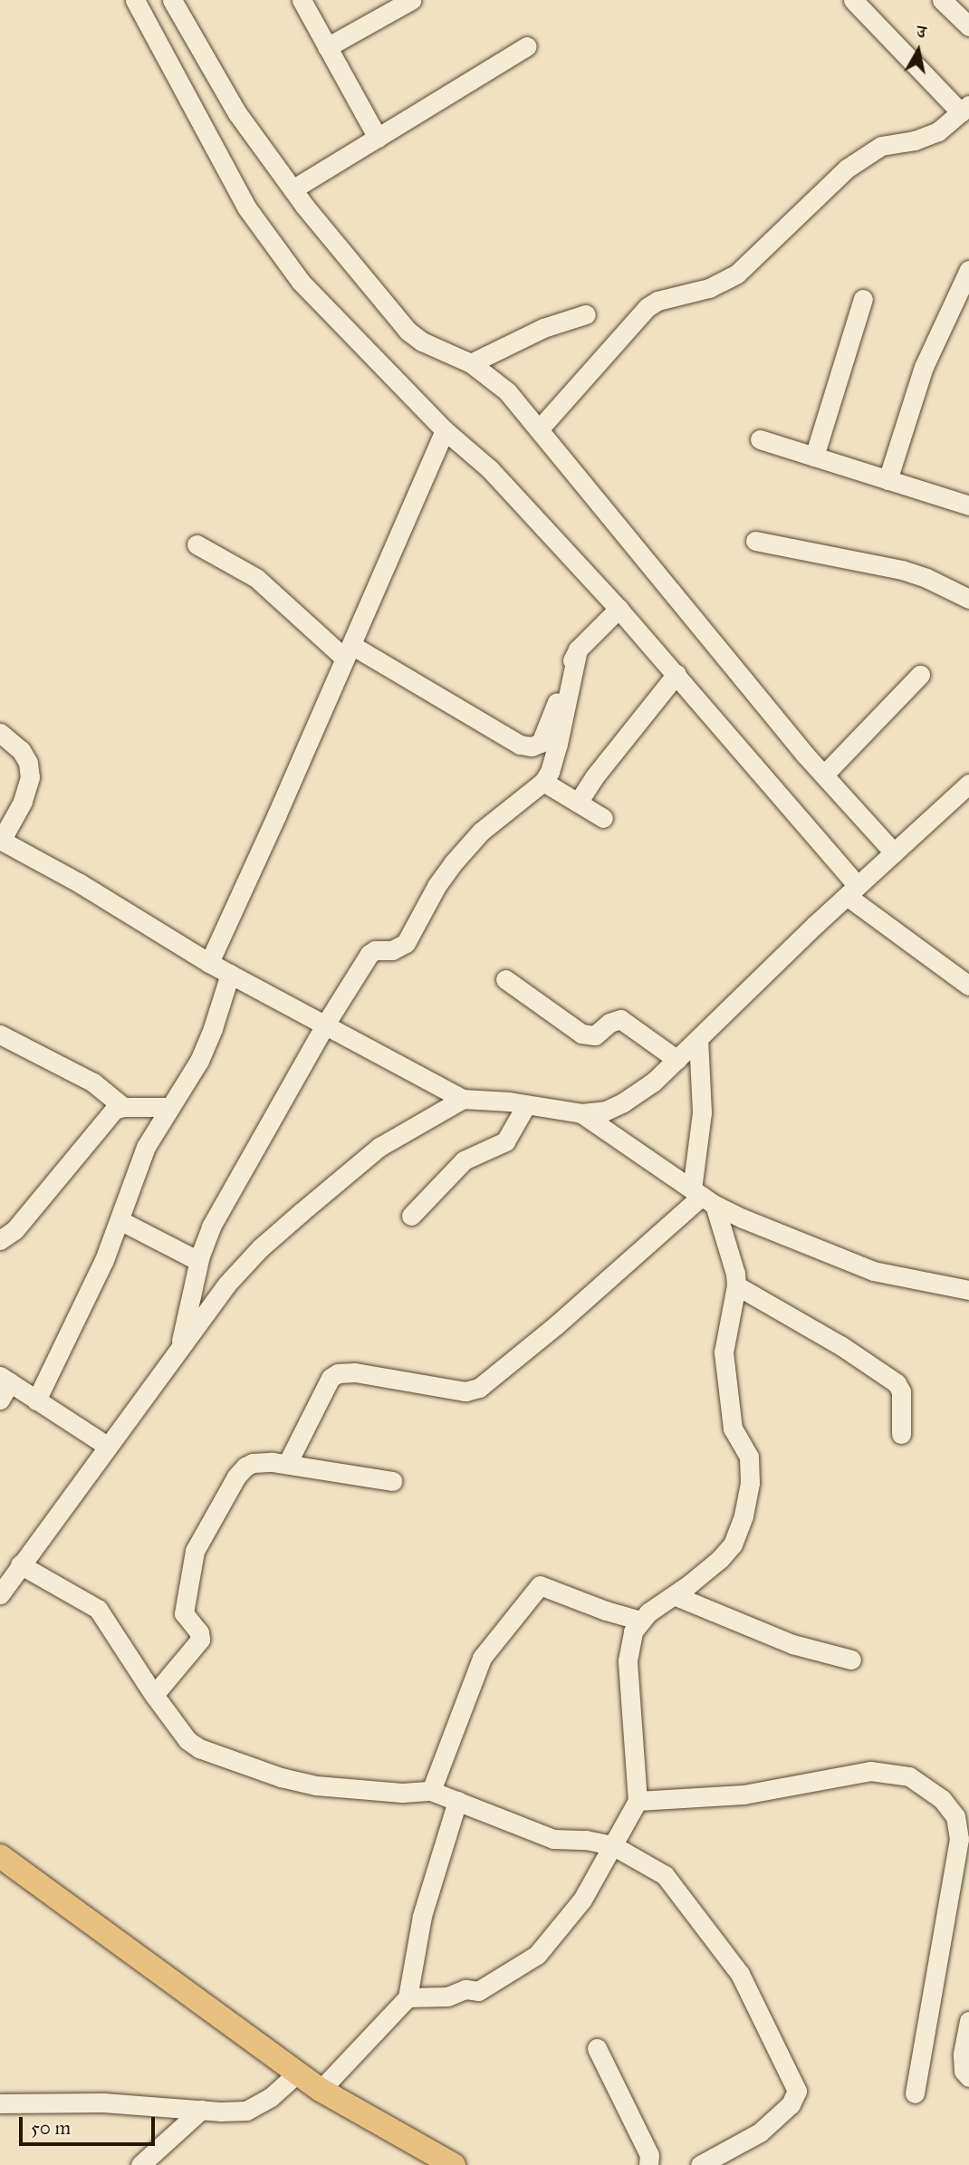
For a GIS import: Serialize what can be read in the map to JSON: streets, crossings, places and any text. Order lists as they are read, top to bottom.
{
  "scale_bar": "50 m",
  "north": "top"
}
